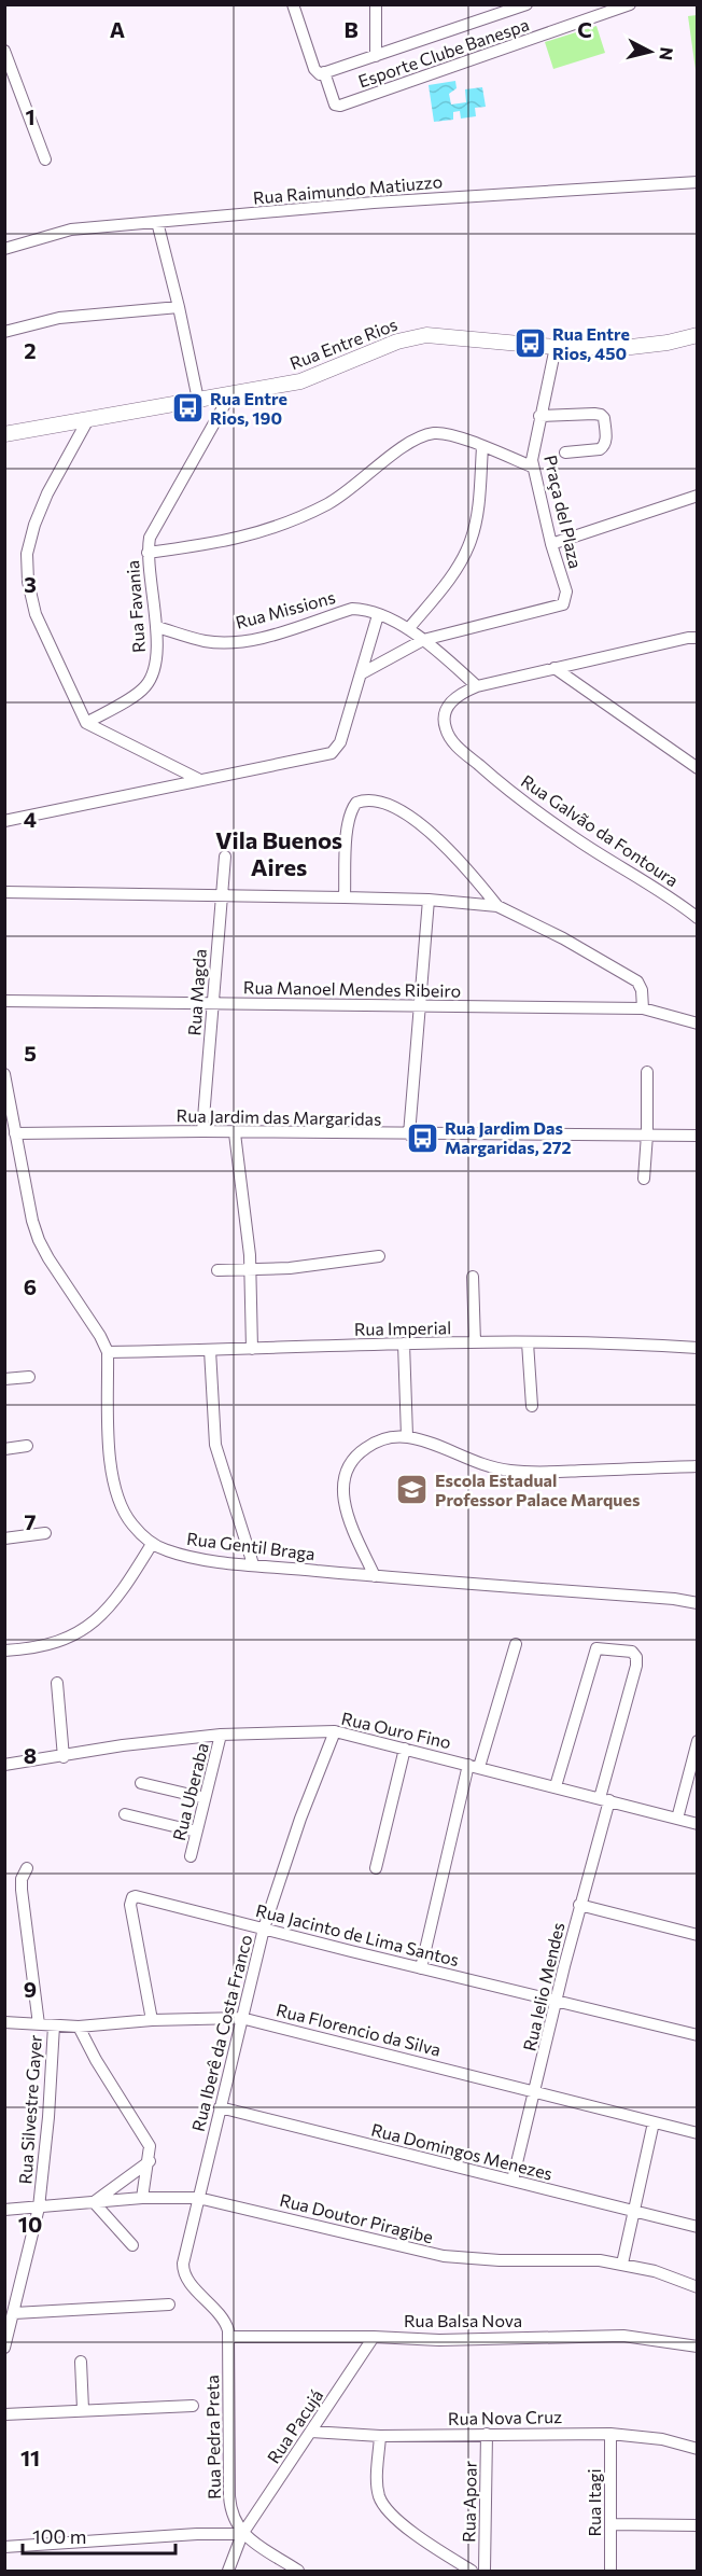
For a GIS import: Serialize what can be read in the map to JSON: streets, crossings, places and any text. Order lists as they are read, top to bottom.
{
  "streets": {
    "street": [
      "Esporte Clube Banespa",
      "Rua Raimundo Matiuzzo",
      "Rua Entre Rios",
      "Praça del Plaza",
      "Rua Favania",
      "Rua Missions",
      "Rua Galvão da Fontoura",
      "Rua Manoel Mendes Ribeiro",
      "Rua Magda",
      "Rua Jardim das Margaridas",
      "Rua Imperial",
      "Rua Gentil Braga",
      "Rua Ouro Fino",
      "Rua Uberaba",
      "Rua Jacinto de Lima Santos",
      "Rua lelio Mendes",
      "Rua Florencio da Silva",
      "Rua Iberê da Costa Franco",
      "Rua Silvestre Gayer",
      "Rua Domingos Menezes",
      "Rua Doutor Piragibe",
      "Rua Balsa Nova",
      "Rua Nova Cruz",
      "Rua Pacujá",
      "Rua Pedra Preta",
      "Rua Apoar",
      "Rua Itagi"
    ]
  },
  "crossings": [
    ["Rua Entre Rios", "Praça del Plaza"],
    ["Rua Entre Rios", "Rua Favania"],
    ["Praça del Plaza", "Rua Missions"],
    ["Rua Favania", "Rua Missions"],
    ["Rua Missions", "Rua Galvão da Fontoura"],
    ["Rua Manoel Mendes Ribeiro", "Rua Magda"],
    ["Rua Magda", "Rua Jardim das Margaridas"],
    ["Rua Jardim das Margaridas", "Rua Gentil Braga"],
    ["Rua Imperial", "Rua Gentil Braga"],
    ["Rua Ouro Fino", "Rua Uberaba"],
    ["Rua Ouro Fino", "Rua lelio Mendes"],
    ["Rua Ouro Fino", "Rua Iberê da Costa Franco"],
    ["Rua Jacinto de Lima Santos", "Rua lelio Mendes"],
    ["Rua Jacinto de Lima Santos", "Rua Florencio da Silva"],
    ["Rua Jacinto de Lima Santos", "Rua Iberê da Costa Franco"],
    ["Rua lelio Mendes", "Rua Florencio da Silva"],
    ["Rua lelio Mendes", "Rua Domingos Menezes"],
    ["Rua Florencio da Silva", "Rua Iberê da Costa Franco"],
    ["Rua Florencio da Silva", "Rua Silvestre Gayer"],
    ["Rua Iberê da Costa Franco", "Rua Domingos Menezes"],
    ["Rua Iberê da Costa Franco", "Rua Doutor Piragibe"],
    ["Rua Iberê da Costa Franco", "Rua Balsa Nova"],
    ["Rua Iberê da Costa Franco", "Rua Pedra Preta"],
    ["Rua Silvestre Gayer", "Rua Doutor Piragibe"],
    ["Rua Balsa Nova", "Rua Pacujá"],
    ["Rua Balsa Nova", "Rua Pedra Preta"],
    ["Rua Nova Cruz", "Rua Pacujá"],
    ["Rua Nova Cruz", "Rua Apoar"],
    ["Rua Nova Cruz", "Rua Itagi"],
    ["Rua Pacujá", "Rua Pedra Preta"]
  ],
  "districts": ["Vila Buenos Aires"],
  "places": {
    "bus stop": ["Rua Entre Rios, 450", "Rua Entre Rios, 190", "Rua Jardim Das Margaridas, 272"],
    "school or university": ["Escola Estadual Professor Palace Marques"]
  },
  "scale_bar": "100 m",
  "north": "right",
  "grid": {
    "columns": ["A", "B", "C"],
    "rows": [
      "1",
      "2",
      "3",
      "4",
      "5",
      "6",
      "7",
      "8",
      "9",
      "10",
      "11"
    ]
  }
}
